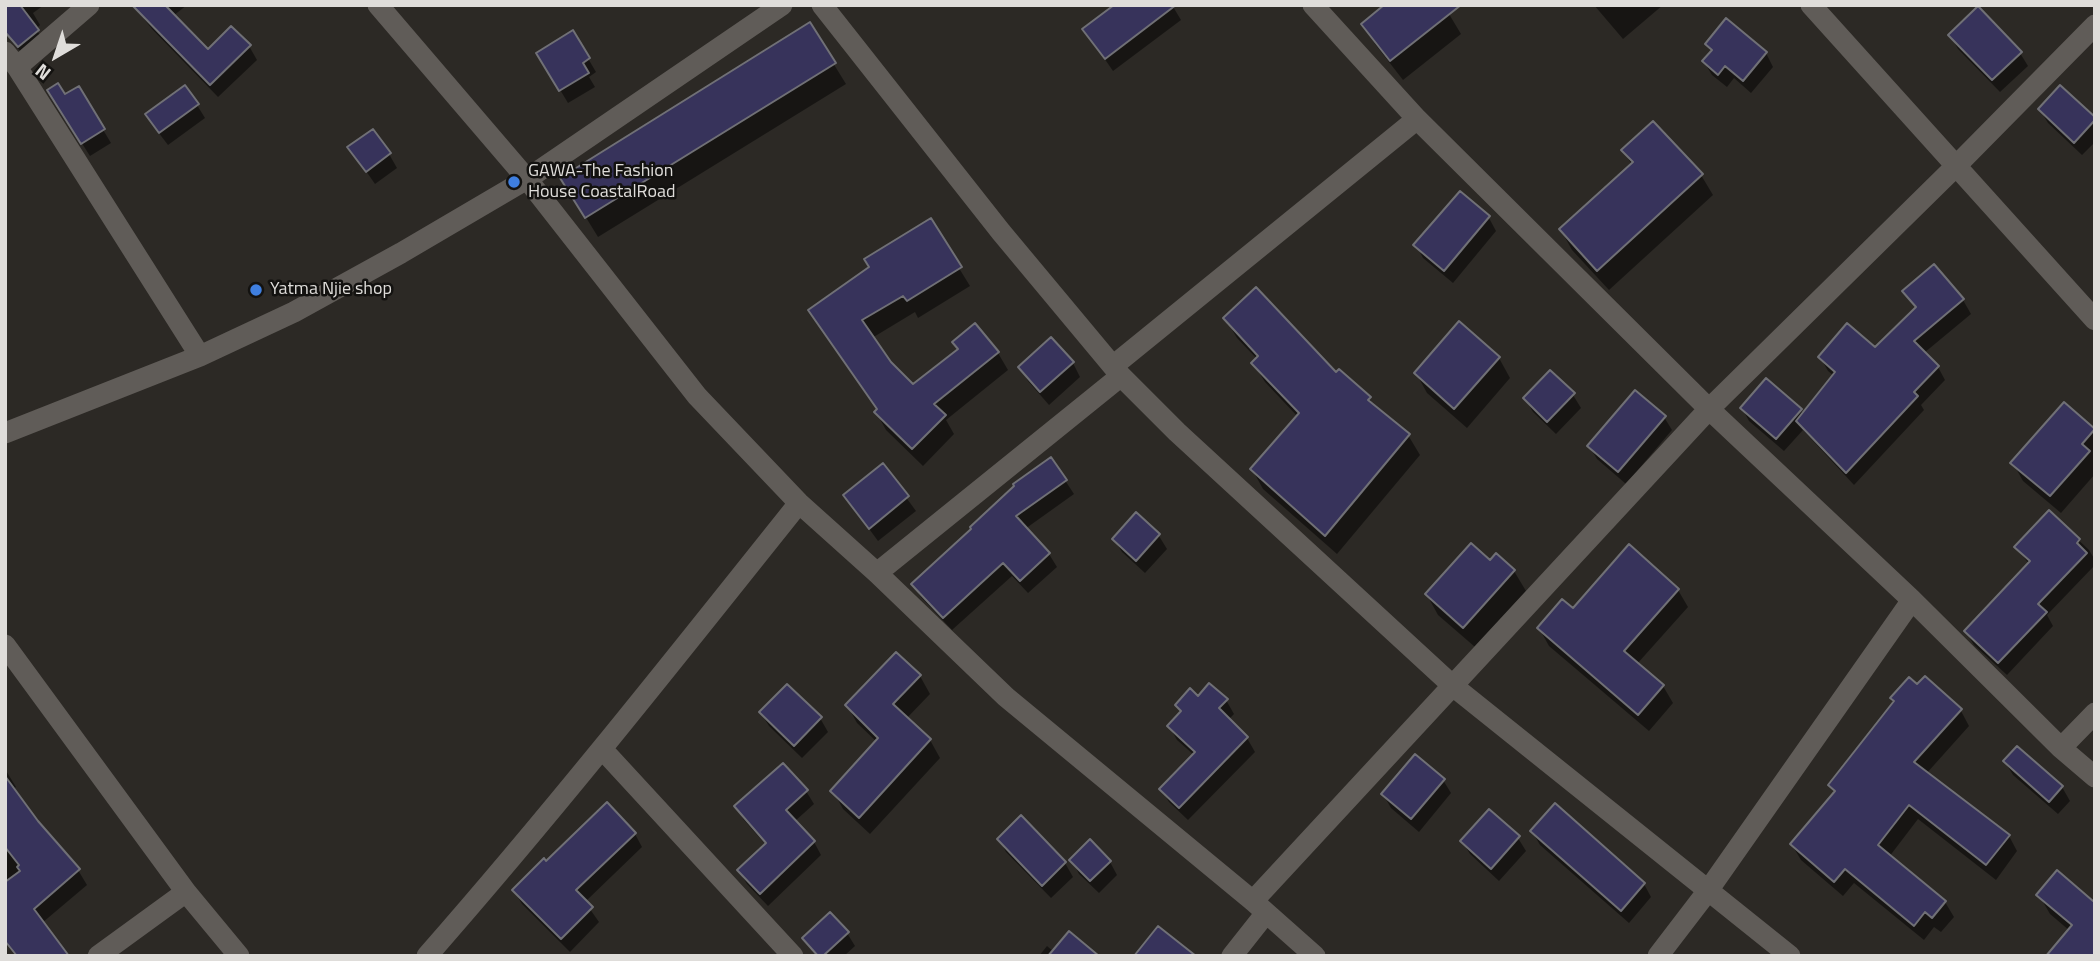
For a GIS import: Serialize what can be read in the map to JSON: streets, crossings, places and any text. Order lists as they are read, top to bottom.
{
  "places": ["GAWA-The Fashion House CoastalRoad", "Yatma Njie shop"],
  "north": "bottom left"
}
